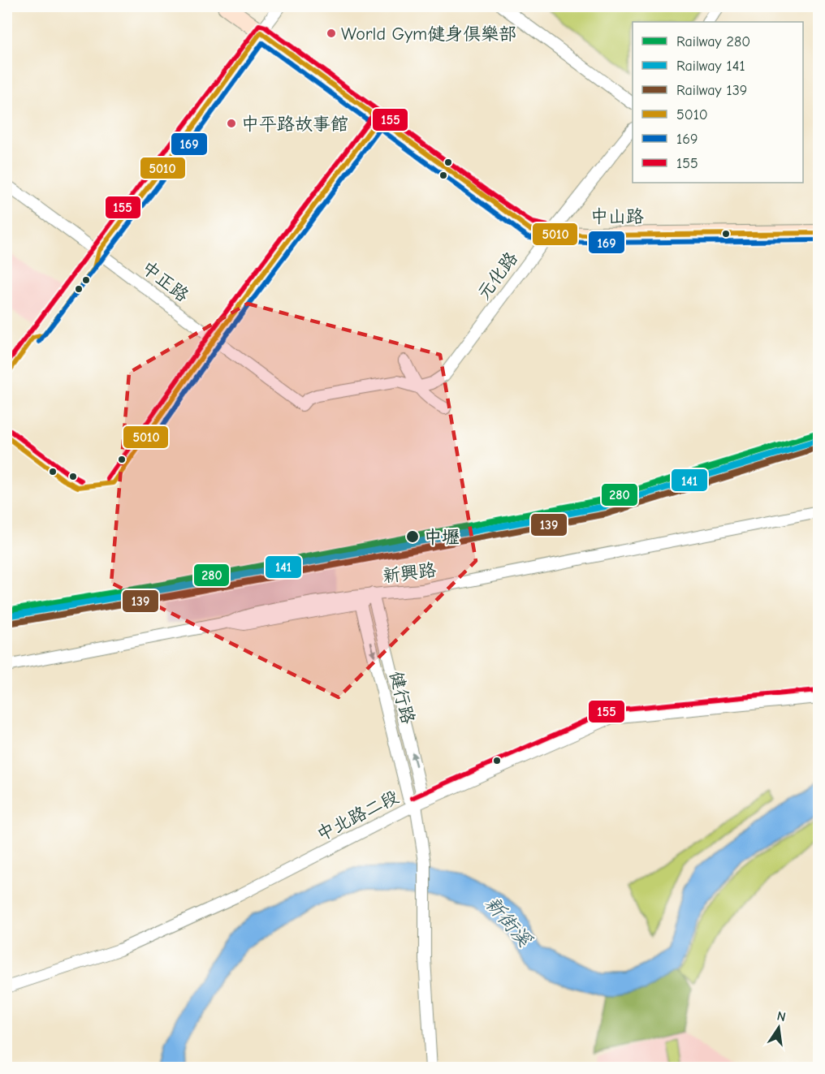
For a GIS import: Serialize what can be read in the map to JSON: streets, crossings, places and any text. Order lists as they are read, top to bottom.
{
  "streets": {
    "main road": ["中山路"],
    "street": [
      "元化路",
      "中正路",
      "新興路",
      "健行路",
      "中北路二段"
    ]
  },
  "crossings": [
    ["中山路", "元化路"],
    ["元化路", "中正路"],
    ["新興路", "健行路"],
    ["健行路", "中北路二段"]
  ],
  "water": ["新街溪"],
  "places": ["World Gym健身俱樂部", "中平路故事館", "中壢"],
  "lines": [
    "transit line 155",
    "transit line 5010",
    "transit line 169",
    "rail line 280",
    "rail line 141",
    "rail line 139"
  ],
  "legend": [
    "Railway 280",
    "Railway 141",
    "Railway 139",
    "5010",
    "169",
    "155"
  ],
  "north": "top"
}
